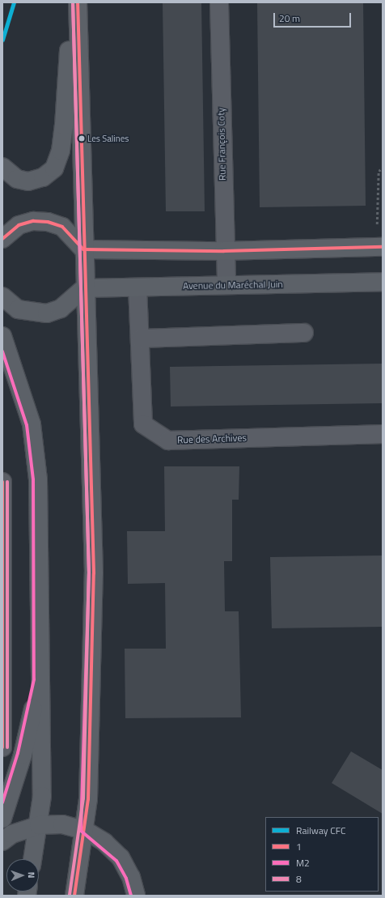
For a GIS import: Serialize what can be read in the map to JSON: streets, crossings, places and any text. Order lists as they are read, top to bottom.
{
  "streets": {
    "main road": ["Avenue du Maréchal Juin"],
    "street": ["Rue François Coty", "Rue des Archives"]
  },
  "crossings": [
    ["Rue François Coty", "Avenue du Maréchal Juin"],
    ["Avenue du Maréchal Juin", "Rue des Archives"]
  ],
  "places": ["Les Salines"],
  "lines": [
    "rail line CFC",
    "transit line 1",
    "transit line M2",
    "transit line 8"
  ],
  "legend": [
    "Railway CFC",
    "1",
    "M2",
    "8"
  ],
  "scale_bar": "20 m",
  "north": "right"
}
